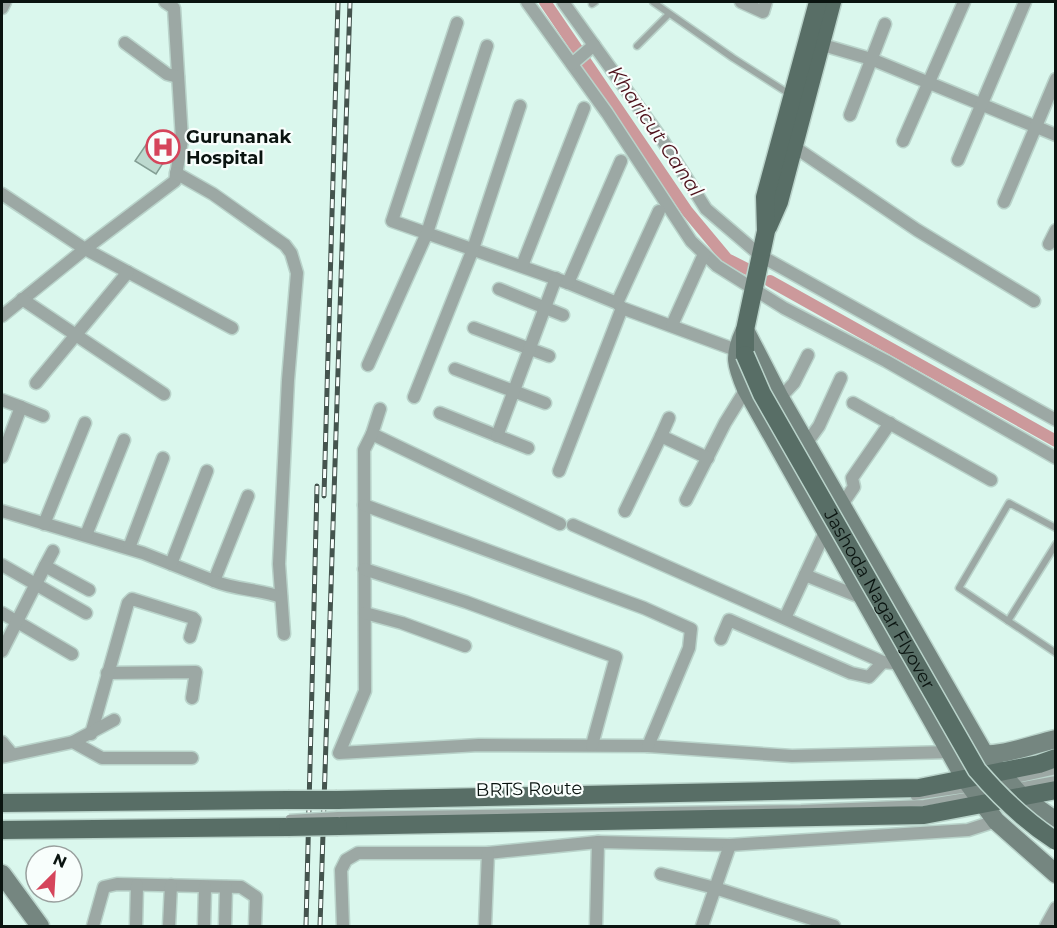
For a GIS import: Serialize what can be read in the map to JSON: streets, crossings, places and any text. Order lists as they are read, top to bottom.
{
  "streets": {
    "main road": ["Jashoda Nagar Flyover"]
  },
  "water": ["Kharicut Canal"],
  "places": {
    "hospital": ["Gurunanak Hospital"]
  },
  "north": "top right"
}
